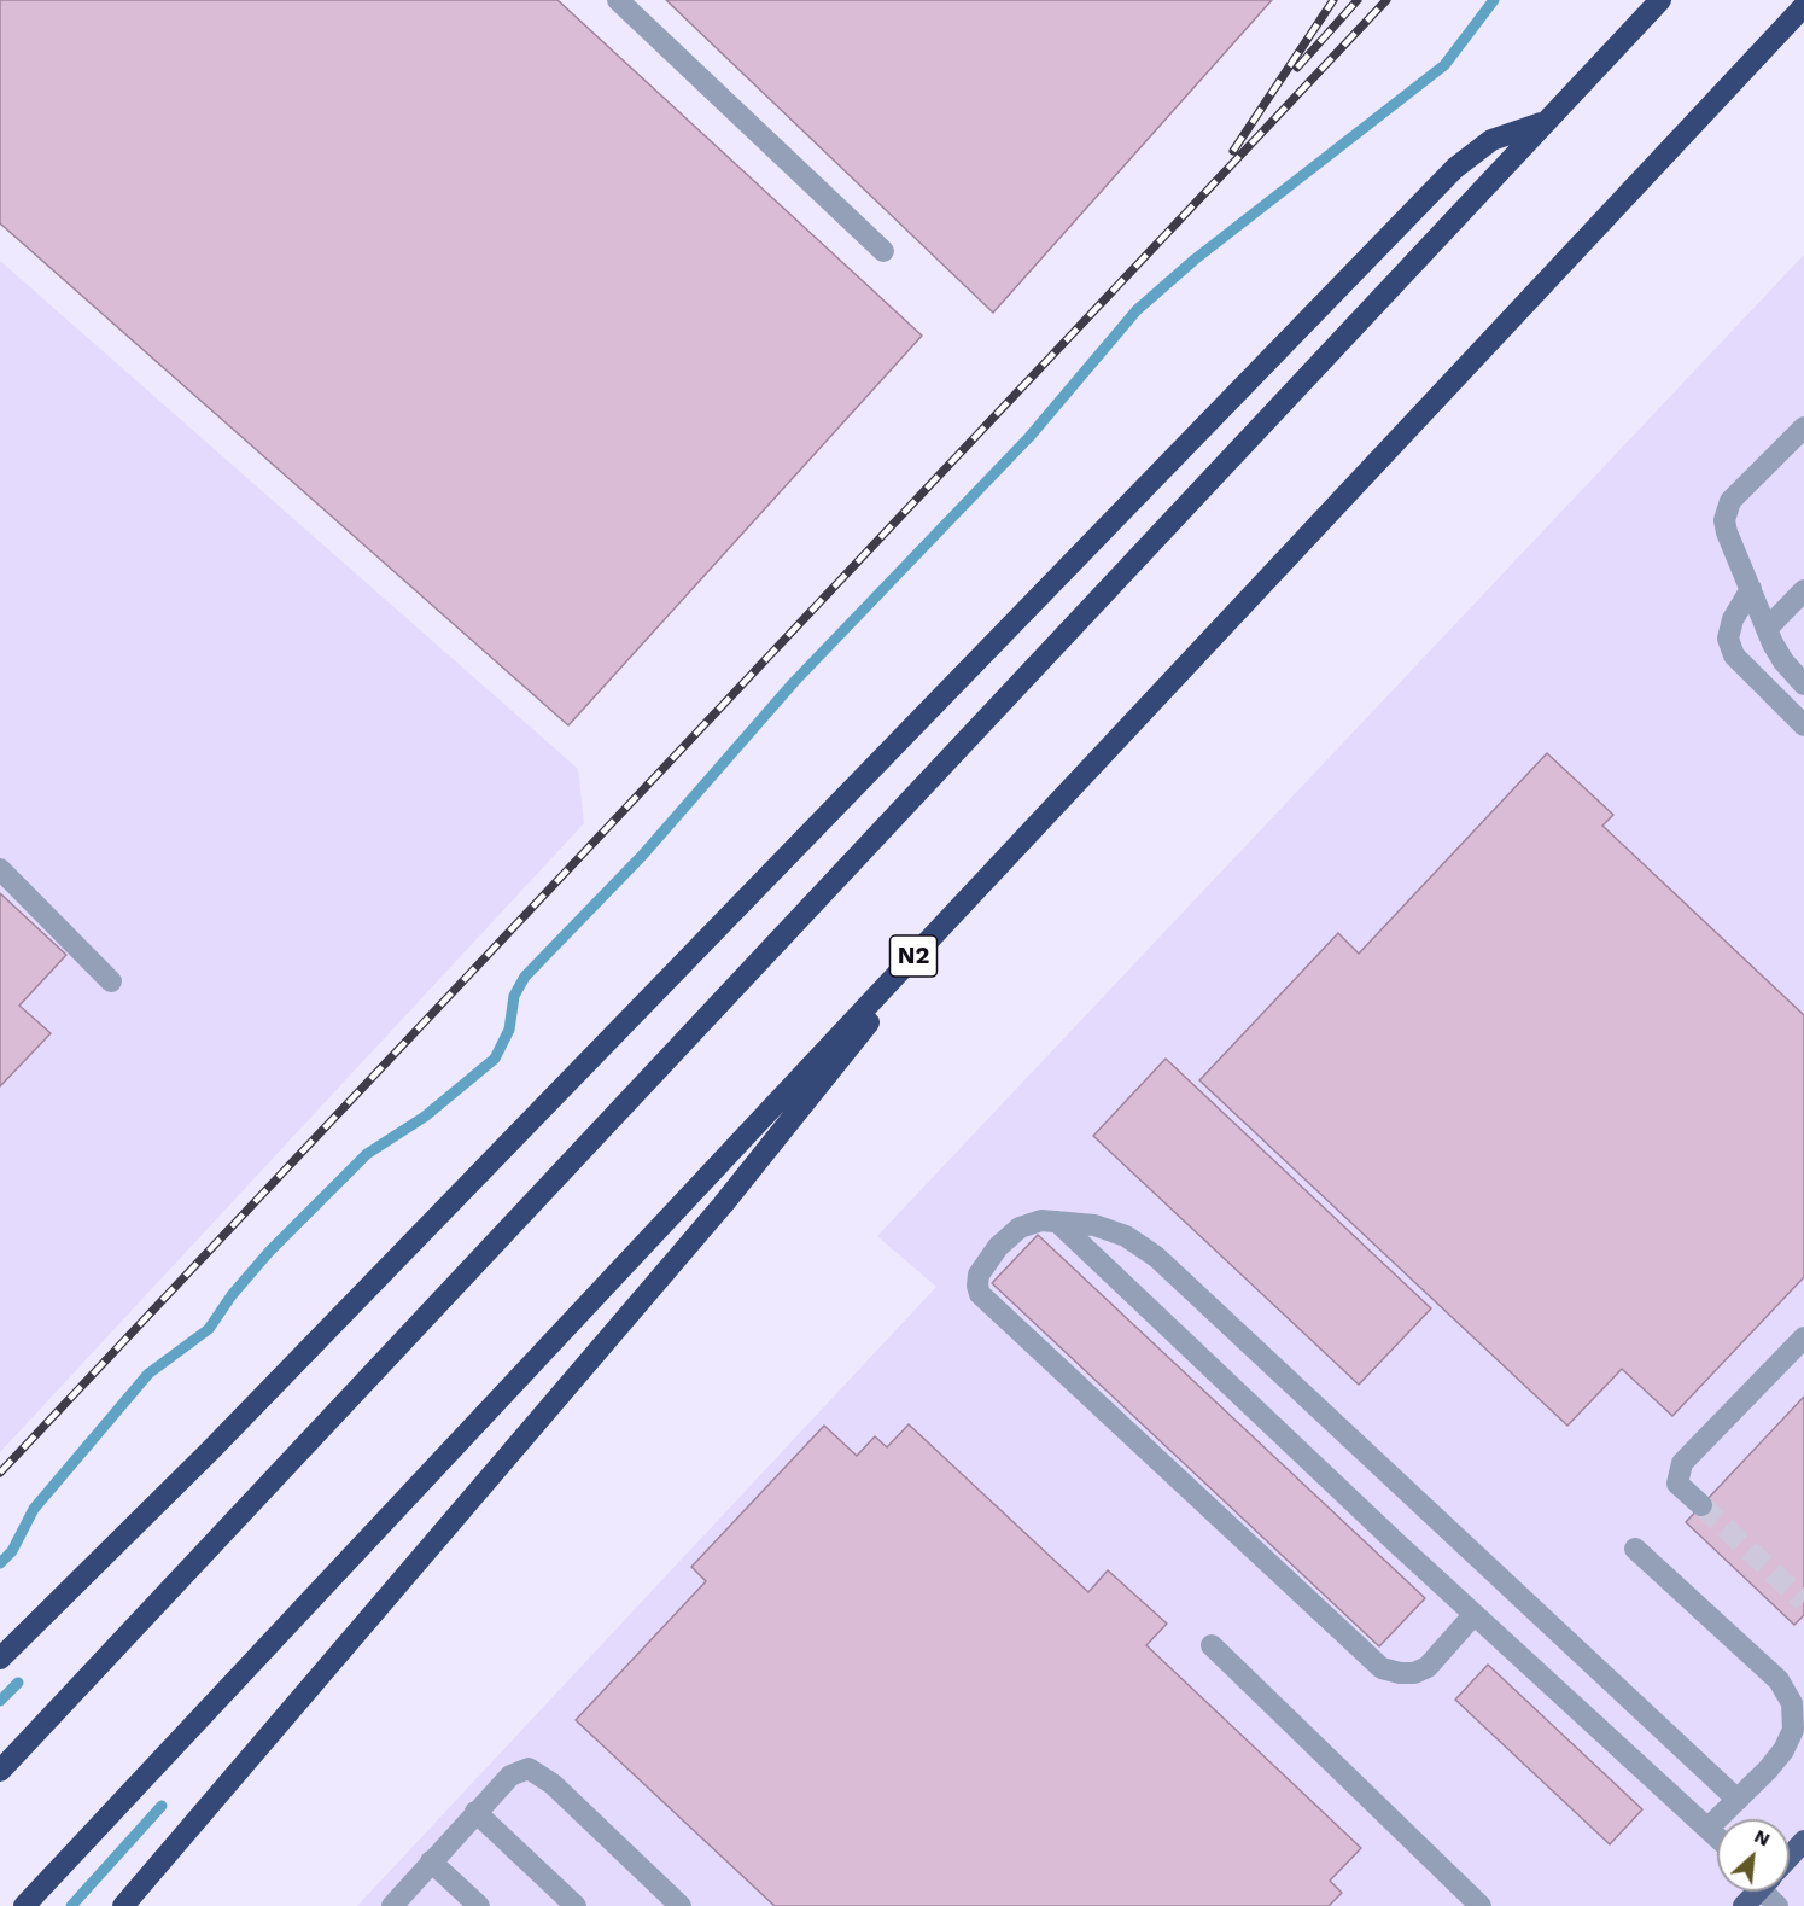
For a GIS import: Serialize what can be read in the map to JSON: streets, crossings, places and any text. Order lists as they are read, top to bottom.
{
  "streets": {
    "highway": ["N2"]
  },
  "north": "top right"
}
